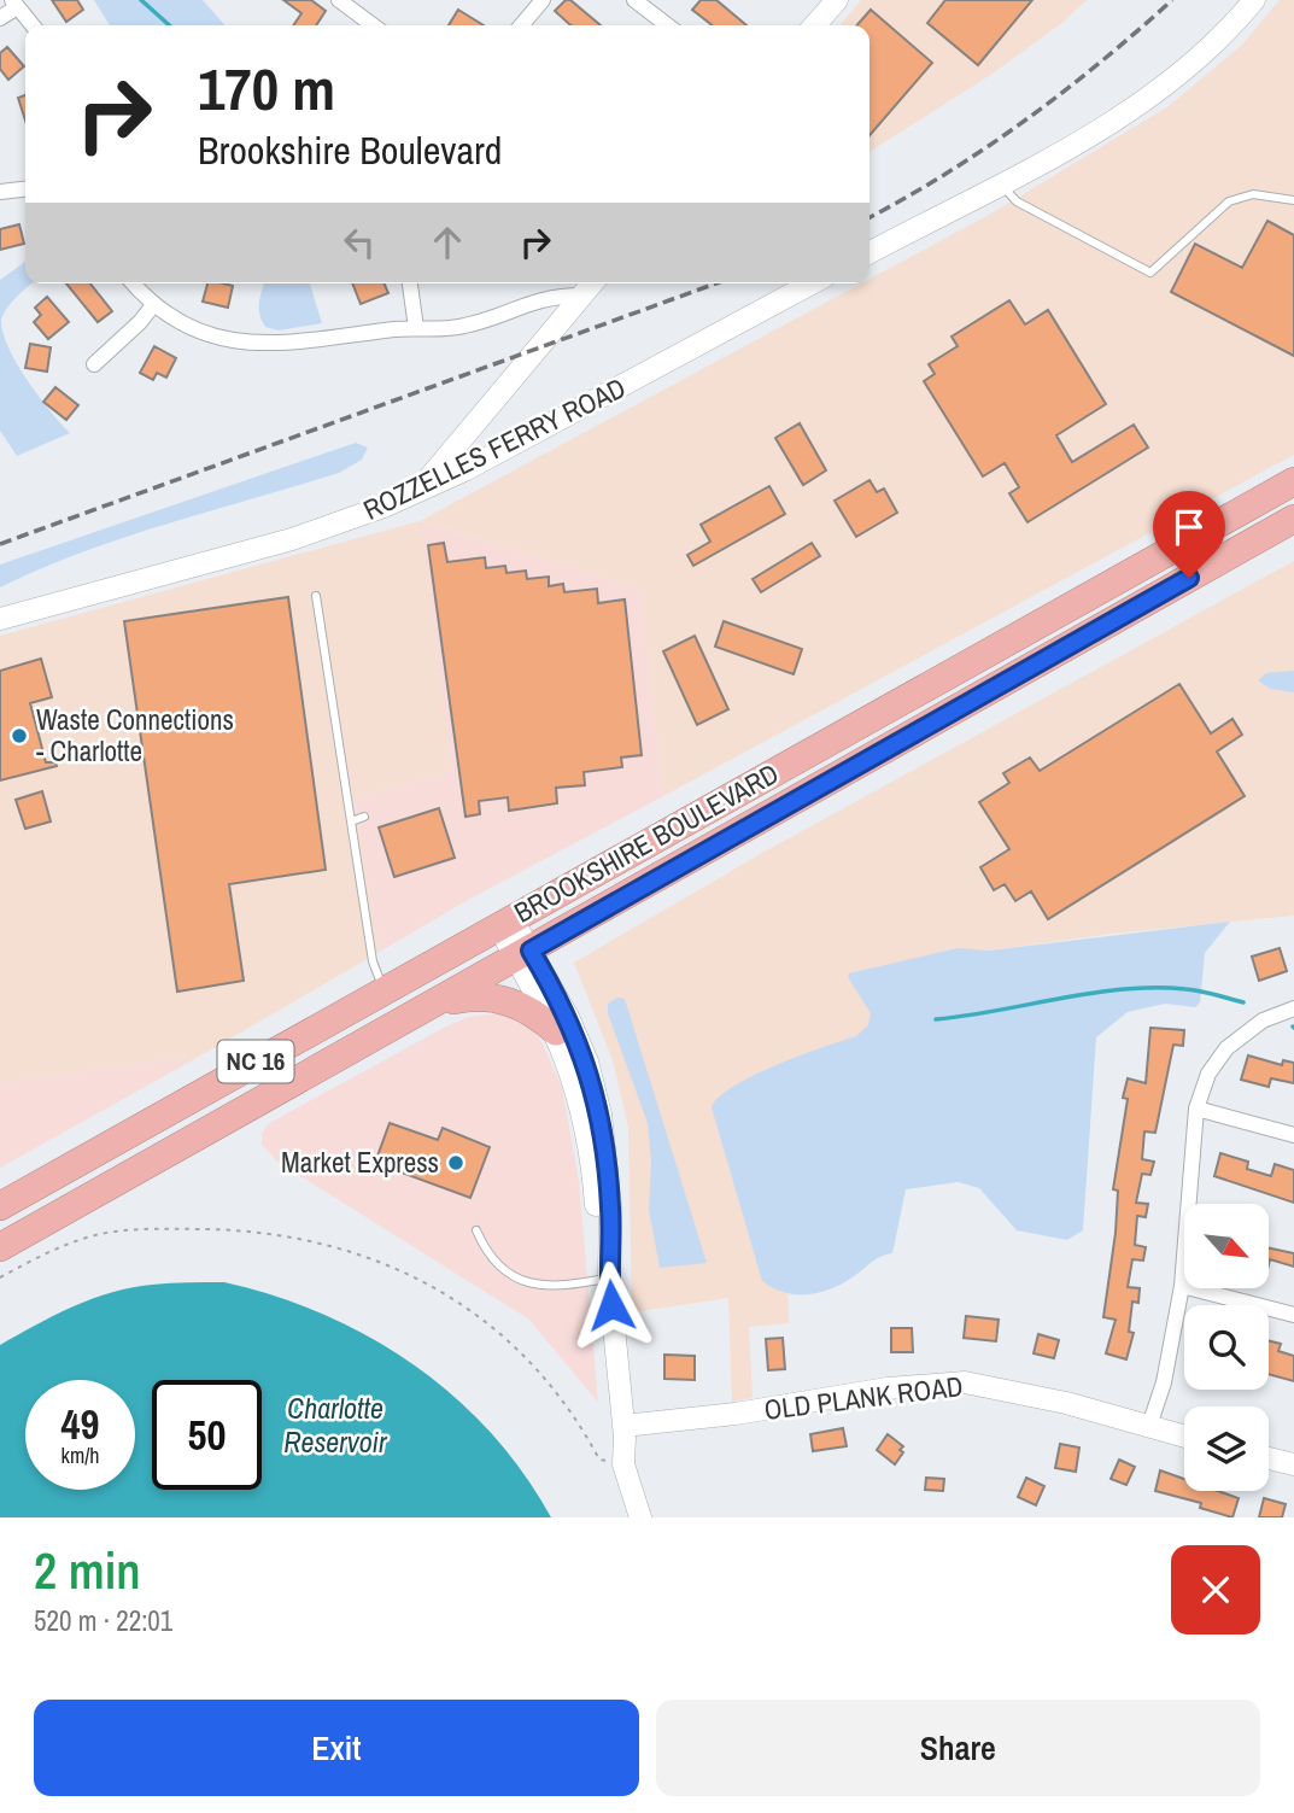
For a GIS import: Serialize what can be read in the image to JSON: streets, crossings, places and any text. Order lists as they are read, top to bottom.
{
  "streets": {
    "highway": ["BROOKSHIRE BOULEVARD", "NC 16"],
    "street": ["ROZZELLES FERRY ROAD", "OLD PLANK ROAD"]
  },
  "water": ["Charlotte Reservoir"],
  "places": ["Waste Connections - Charlotte", "Market Express"],
  "north": "bottom right",
  "page": {
    "turn": ["170 m", "Brookshire Boulevard"],
    "speed": "49 km/h",
    "limit": "50",
    "heading": ["2 min", "520 m · 22:01"],
    "buttons": ["Exit", "Share"]
  }
}
